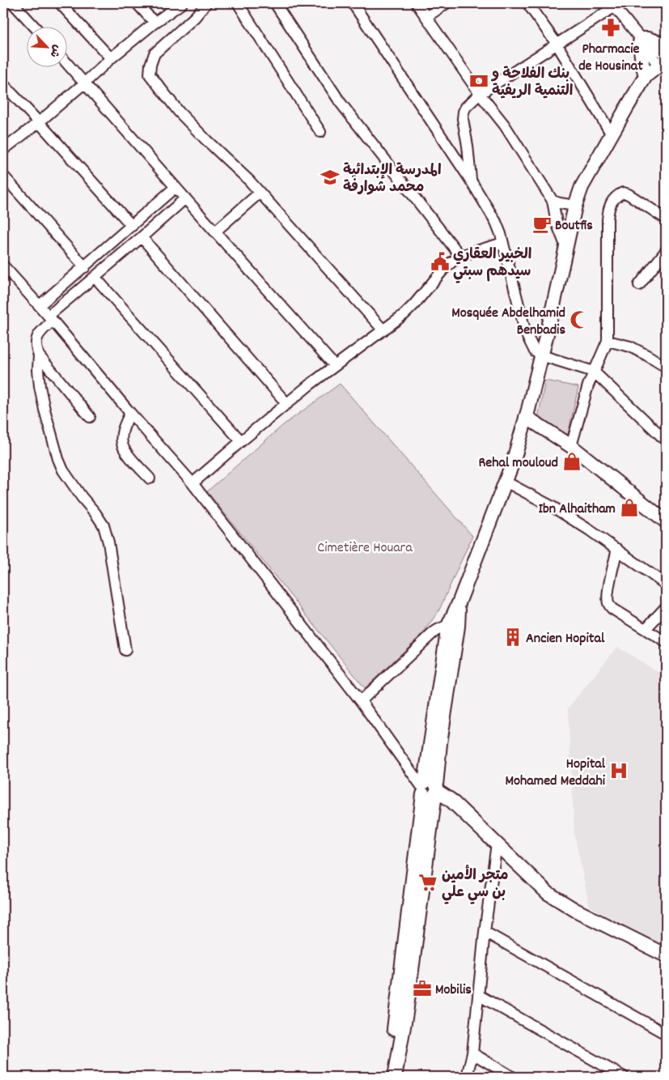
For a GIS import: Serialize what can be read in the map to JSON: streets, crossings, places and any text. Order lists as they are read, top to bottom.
{
  "parks": ["Cimetière Houara"],
  "places": {
    "pharmacy": ["Pharmacie de Housinat"],
    "bank": ["بنك الفلاحة و التنمية الريفية"],
    "school or university": ["المدرسة الإبتدائية محمد شوارفة"],
    "cafe": ["Boutfis"],
    "public building": ["الخبير العقاري سيدهم سبتي"],
    "mosque": ["Mosquée Abdelhamid Benbadis"],
    "shop": ["Rehal mouloud", "Ibn Alhaitham"],
    "building": ["Ancien Hopital"],
    "hospital": ["Hopital Mohamed Meddahi"],
    "supermarket": ["متجر الأمين بن سي علي"],
    "office": ["Mobilis"]
  },
  "north": "bottom right"
}
